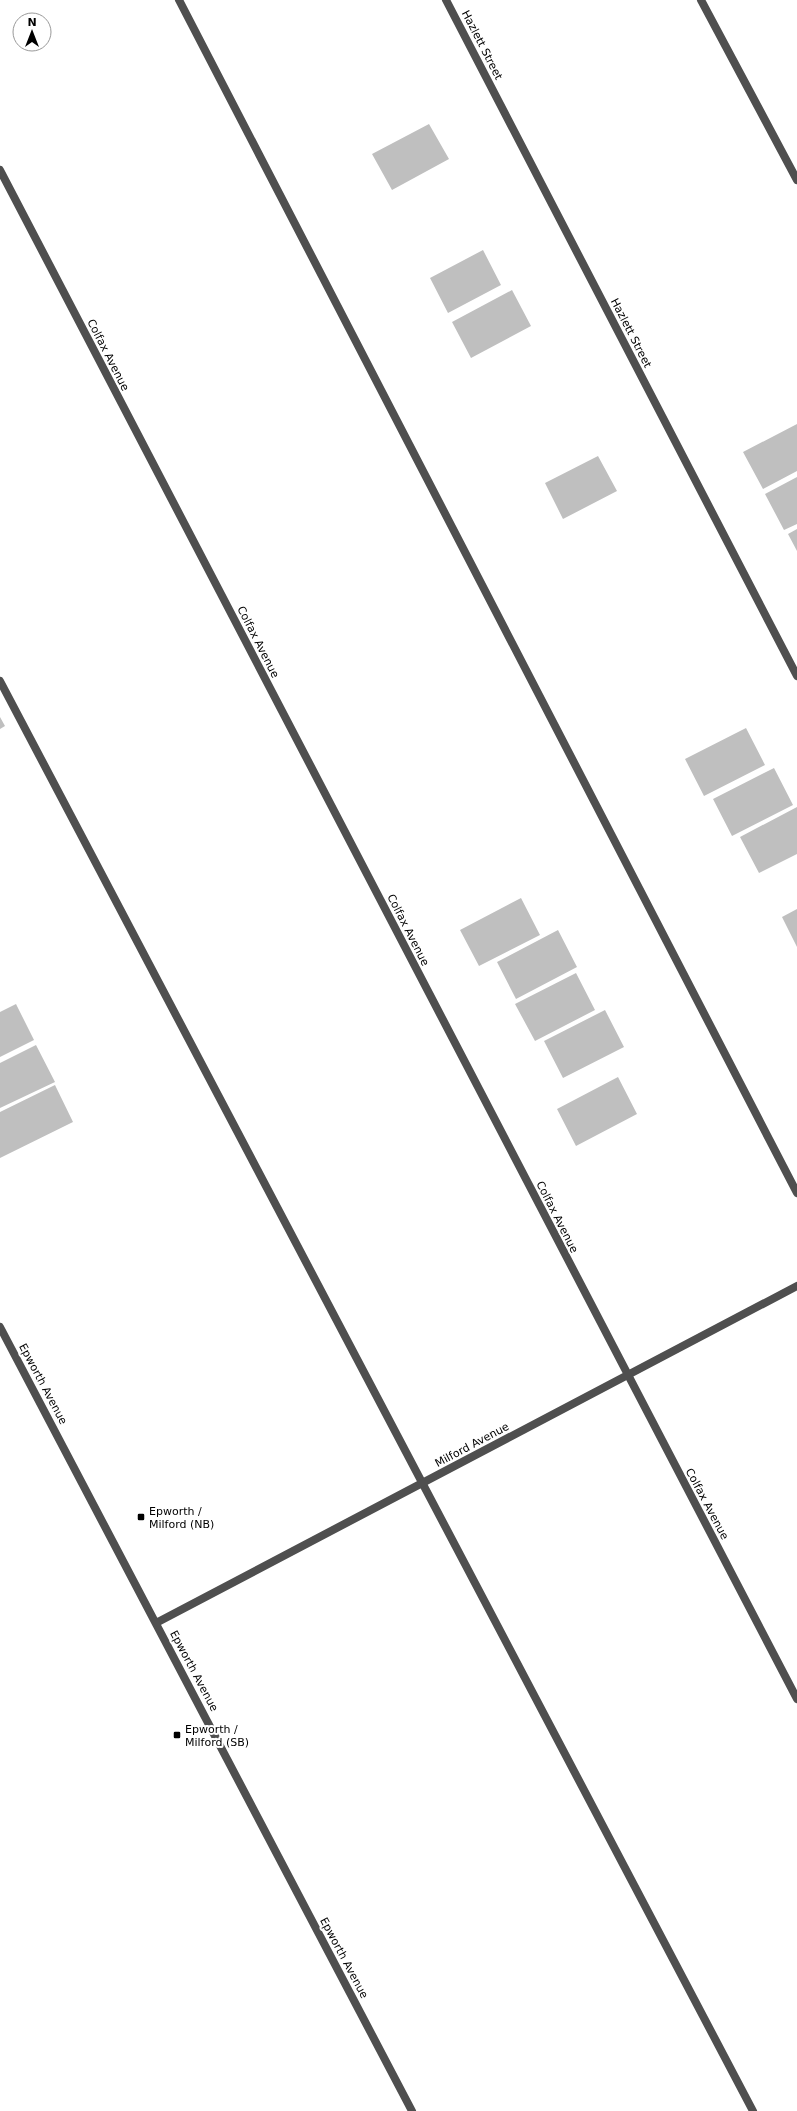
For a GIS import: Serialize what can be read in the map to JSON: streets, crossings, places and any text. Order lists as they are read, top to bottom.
{
  "streets": {
    "street": [
      "Hazlett Street",
      "Colfax Avenue",
      "Epworth Avenue",
      "Milford Avenue"
    ]
  },
  "crossings": [
    ["Colfax Avenue", "Milford Avenue"],
    ["Epworth Avenue", "Milford Avenue"]
  ],
  "places": {
    "transit": ["Epworth / Milford (NB)", "Epworth / Milford (SB)"]
  },
  "north": "top"
}
